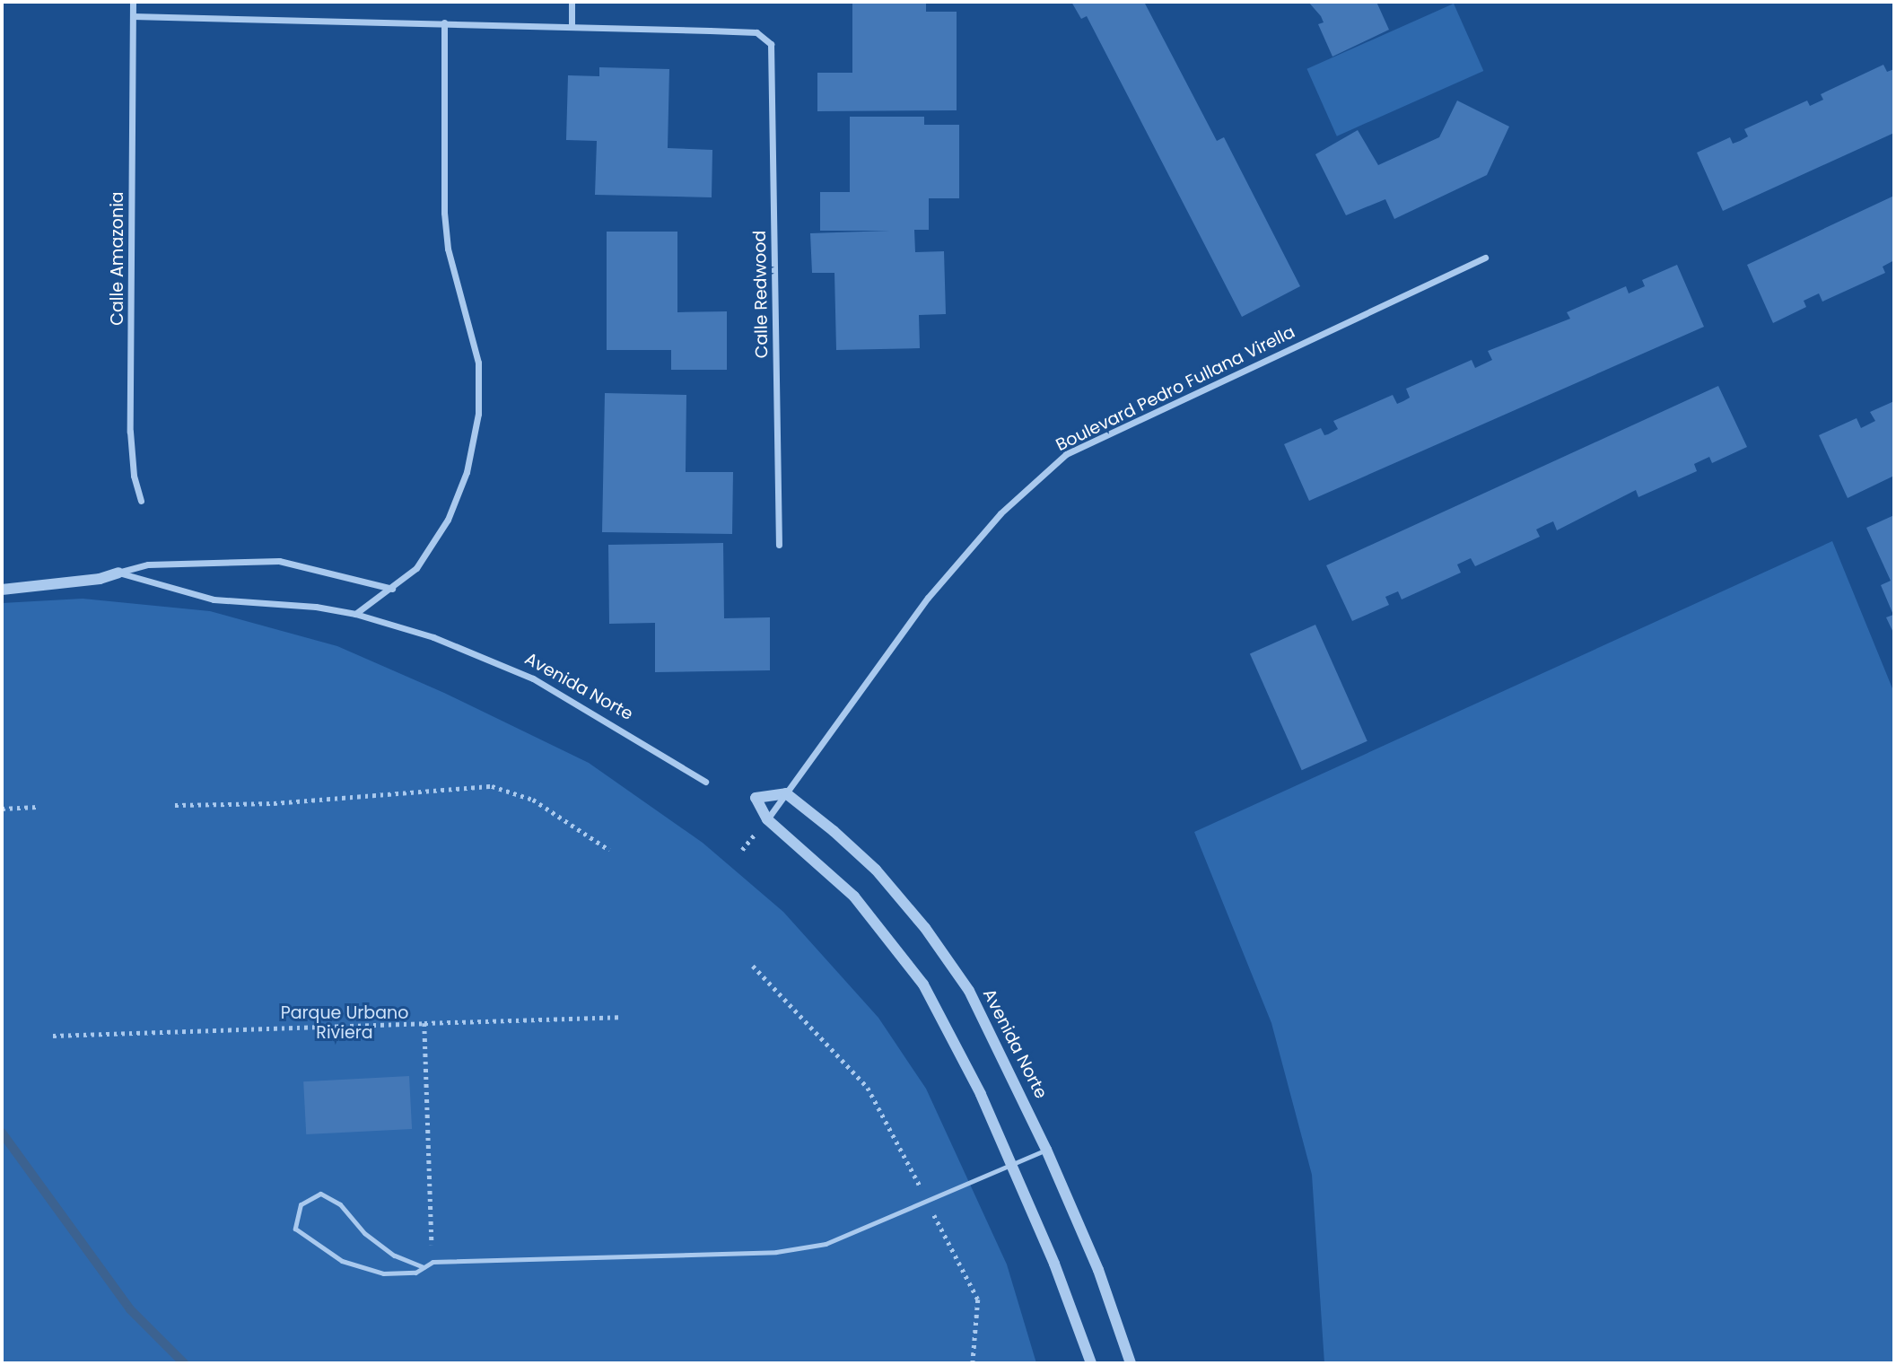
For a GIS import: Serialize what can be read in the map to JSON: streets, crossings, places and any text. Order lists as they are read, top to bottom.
{
  "streets": {
    "street": [
      "Calle Amazonia",
      "Calle Redwood",
      "Boulevard Pedro Fullana Virella",
      "Avenida Norte"
    ]
  },
  "crossings": [
    ["Boulevard Pedro Fullana Virella", "Avenida Norte"]
  ],
  "parks": ["Parque Urbano Riviera"]
}
